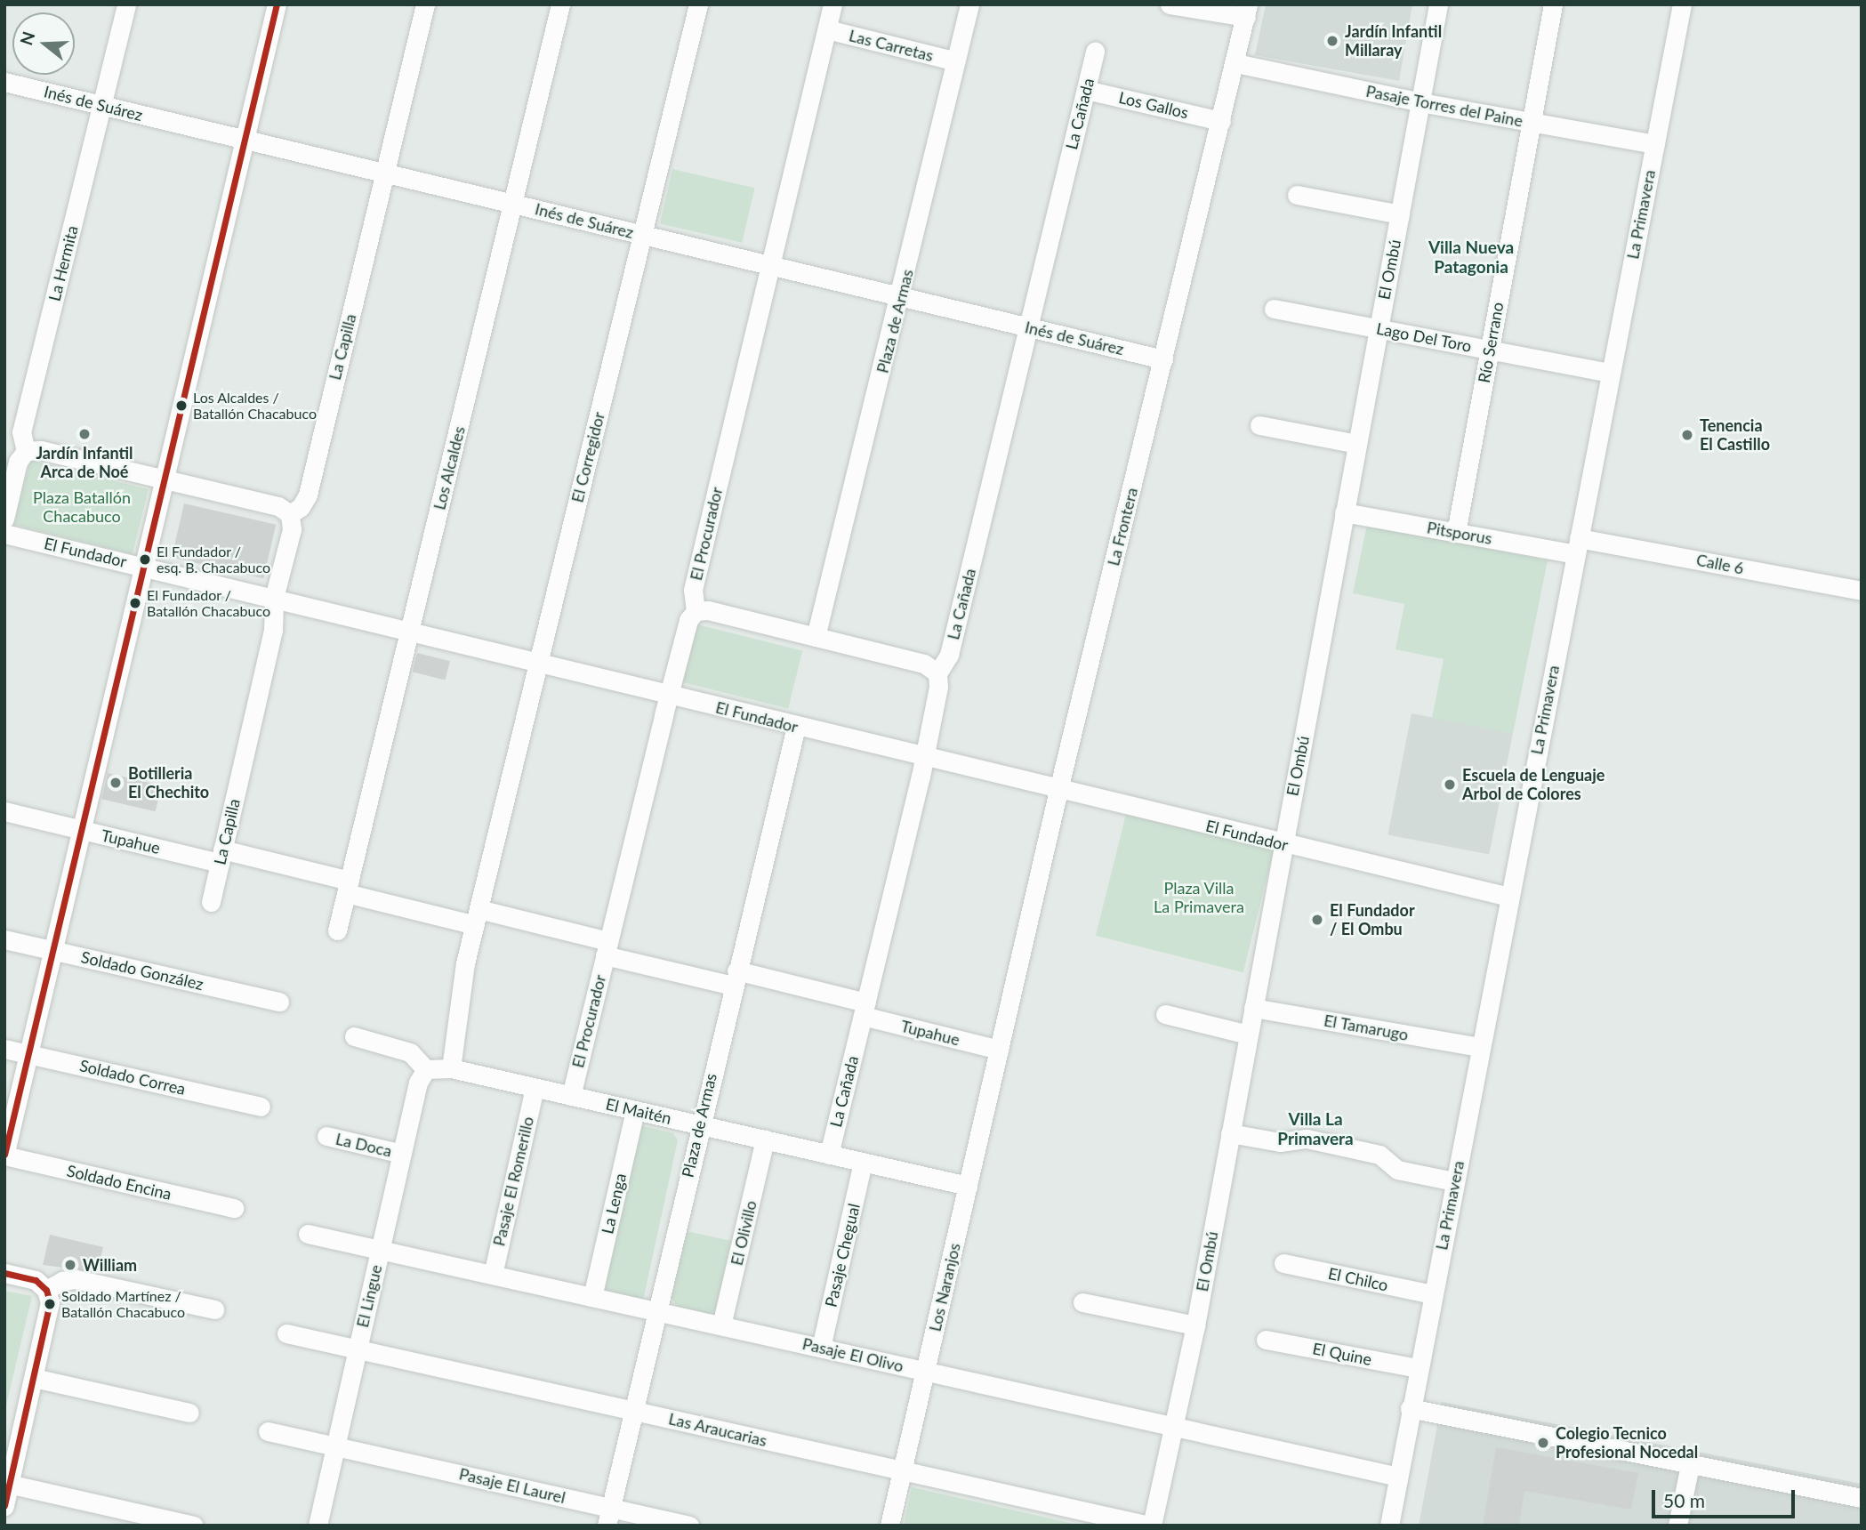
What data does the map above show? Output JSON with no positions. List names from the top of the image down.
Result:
{
  "streets": {
    "street": [
      "Las Carretas",
      "Inés de Suárez",
      "Los Gallos",
      "Pasaje Torres del Paine",
      "La Cañada",
      "La Primavera",
      "La Hermita",
      "El Ombú",
      "Plaza de Armas",
      "Lago Del Toro",
      "Río Serrano",
      "La Capilla",
      "El Corregidor",
      "Los Alcaldes",
      "La Frontera",
      "Pitsporus",
      "El Procurador",
      "El Fundador",
      "Calle 6",
      "Tupahue",
      "Soldado González",
      "El Tamarugo",
      "Soldado Correa",
      "El Maitén",
      "La Doca",
      "Pasaje El Romerillo",
      "Soldado Encina",
      "La Lenga",
      "El Olivillo",
      "Pasaje Chegual",
      "El Chilco",
      "Los Naranjos",
      "El Lingue",
      "El Quine",
      "Pasaje El Olivo",
      "Las Araucarias",
      "Pasaje El Laurel"
    ]
  },
  "crossings": [
    ["Las Carretas", "Plaza de Armas"],
    ["Las Carretas", "El Procurador"],
    ["Inés de Suárez", "La Cañada"],
    ["Inés de Suárez", "La Hermita"],
    ["Inés de Suárez", "Plaza de Armas"],
    ["Inés de Suárez", "La Capilla"],
    ["Inés de Suárez", "El Corregidor"],
    ["Inés de Suárez", "Los Alcaldes"],
    ["Inés de Suárez", "La Frontera"],
    ["Inés de Suárez", "El Procurador"],
    ["Los Gallos", "La Cañada"],
    ["Los Gallos", "La Frontera"],
    ["Pasaje Torres del Paine", "La Primavera"],
    ["Pasaje Torres del Paine", "El Ombú"],
    ["Pasaje Torres del Paine", "Río Serrano"],
    ["Pasaje Torres del Paine", "La Frontera"],
    ["La Cañada", "El Fundador"],
    ["La Cañada", "Tupahue"],
    ["La Cañada", "El Maitén"],
    ["La Primavera", "Lago Del Toro"],
    ["La Primavera", "Pitsporus"],
    ["La Primavera", "El Fundador"],
    ["La Primavera", "Calle 6"],
    ["La Primavera", "El Tamarugo"],
    ["La Primavera", "El Chilco"],
    ["La Primavera", "El Quine"],
    ["La Primavera", "Pasaje El Olivo"],
    ["El Ombú", "Lago Del Toro"],
    ["El Ombú", "Pitsporus"],
    ["El Ombú", "El Fundador"],
    ["El Ombú", "El Tamarugo"],
    ["El Ombú", "Pasaje El Olivo"],
    ["El Ombú", "Las Araucarias"],
    ["Plaza de Armas", "El Fundador"],
    ["Plaza de Armas", "Tupahue"],
    ["Plaza de Armas", "El Maitén"],
    ["Plaza de Armas", "Pasaje El Olivo"],
    ["Plaza de Armas", "Las Araucarias"],
    ["Plaza de Armas", "Pasaje El Laurel"],
    ["Lago Del Toro", "Río Serrano"],
    ["Río Serrano", "Pitsporus"],
    ["La Capilla", "El Fundador"],
    ["La Capilla", "Tupahue"],
    ["El Corregidor", "El Fundador"],
    ["El Corregidor", "Tupahue"],
    ["Los Alcaldes", "El Fundador"],
    ["Los Alcaldes", "Tupahue"],
    ["La Frontera", "El Fundador"],
    ["La Frontera", "Tupahue"],
    ["La Frontera", "Los Naranjos"],
    ["Pitsporus", "Calle 6"],
    ["El Procurador", "El Fundador"],
    ["El Procurador", "Tupahue"],
    ["El Procurador", "El Maitén"],
    ["Tupahue", "Los Naranjos"],
    ["El Maitén", "Pasaje El Romerillo"],
    ["El Maitén", "La Lenga"],
    ["El Maitén", "El Olivillo"],
    ["El Maitén", "Pasaje Chegual"],
    ["El Maitén", "Los Naranjos"],
    ["El Maitén", "El Lingue"],
    ["La Doca", "El Lingue"],
    ["Pasaje El Romerillo", "Pasaje El Olivo"],
    ["La Lenga", "Pasaje El Olivo"],
    ["El Olivillo", "Pasaje El Olivo"],
    ["Pasaje Chegual", "Pasaje El Olivo"],
    ["Los Naranjos", "Pasaje El Olivo"],
    ["Los Naranjos", "Las Araucarias"],
    ["El Lingue", "Pasaje El Olivo"],
    ["El Lingue", "Las Araucarias"],
    ["El Lingue", "Pasaje El Laurel"]
  ],
  "districts": ["Villa Nueva Patagonia", "Villa La Primavera"],
  "parks": ["Plaza Batallón Chacabuco", "Plaza Villa La Primavera"],
  "places": [
    "Jardín Infantil Millaray",
    "Los Alcaldes / Batallón Chacabuco",
    "Jardín Infantil Arca de Noé",
    "Tenencia El Castillo",
    "El Fundador / esq. B. Chacabuco",
    "El Fundador / Batallón Chacabuco",
    "Botilleria El Chechito",
    "Escuela de Lenguaje Arbol de Colores",
    "El Fundador / El Ombu",
    "William",
    "Soldado Martínez / Batallón Chacabuco",
    "Colegio Tecnico Profesional Nocedal"
  ],
  "scale_bar": "50 m",
  "north": "left"
}
